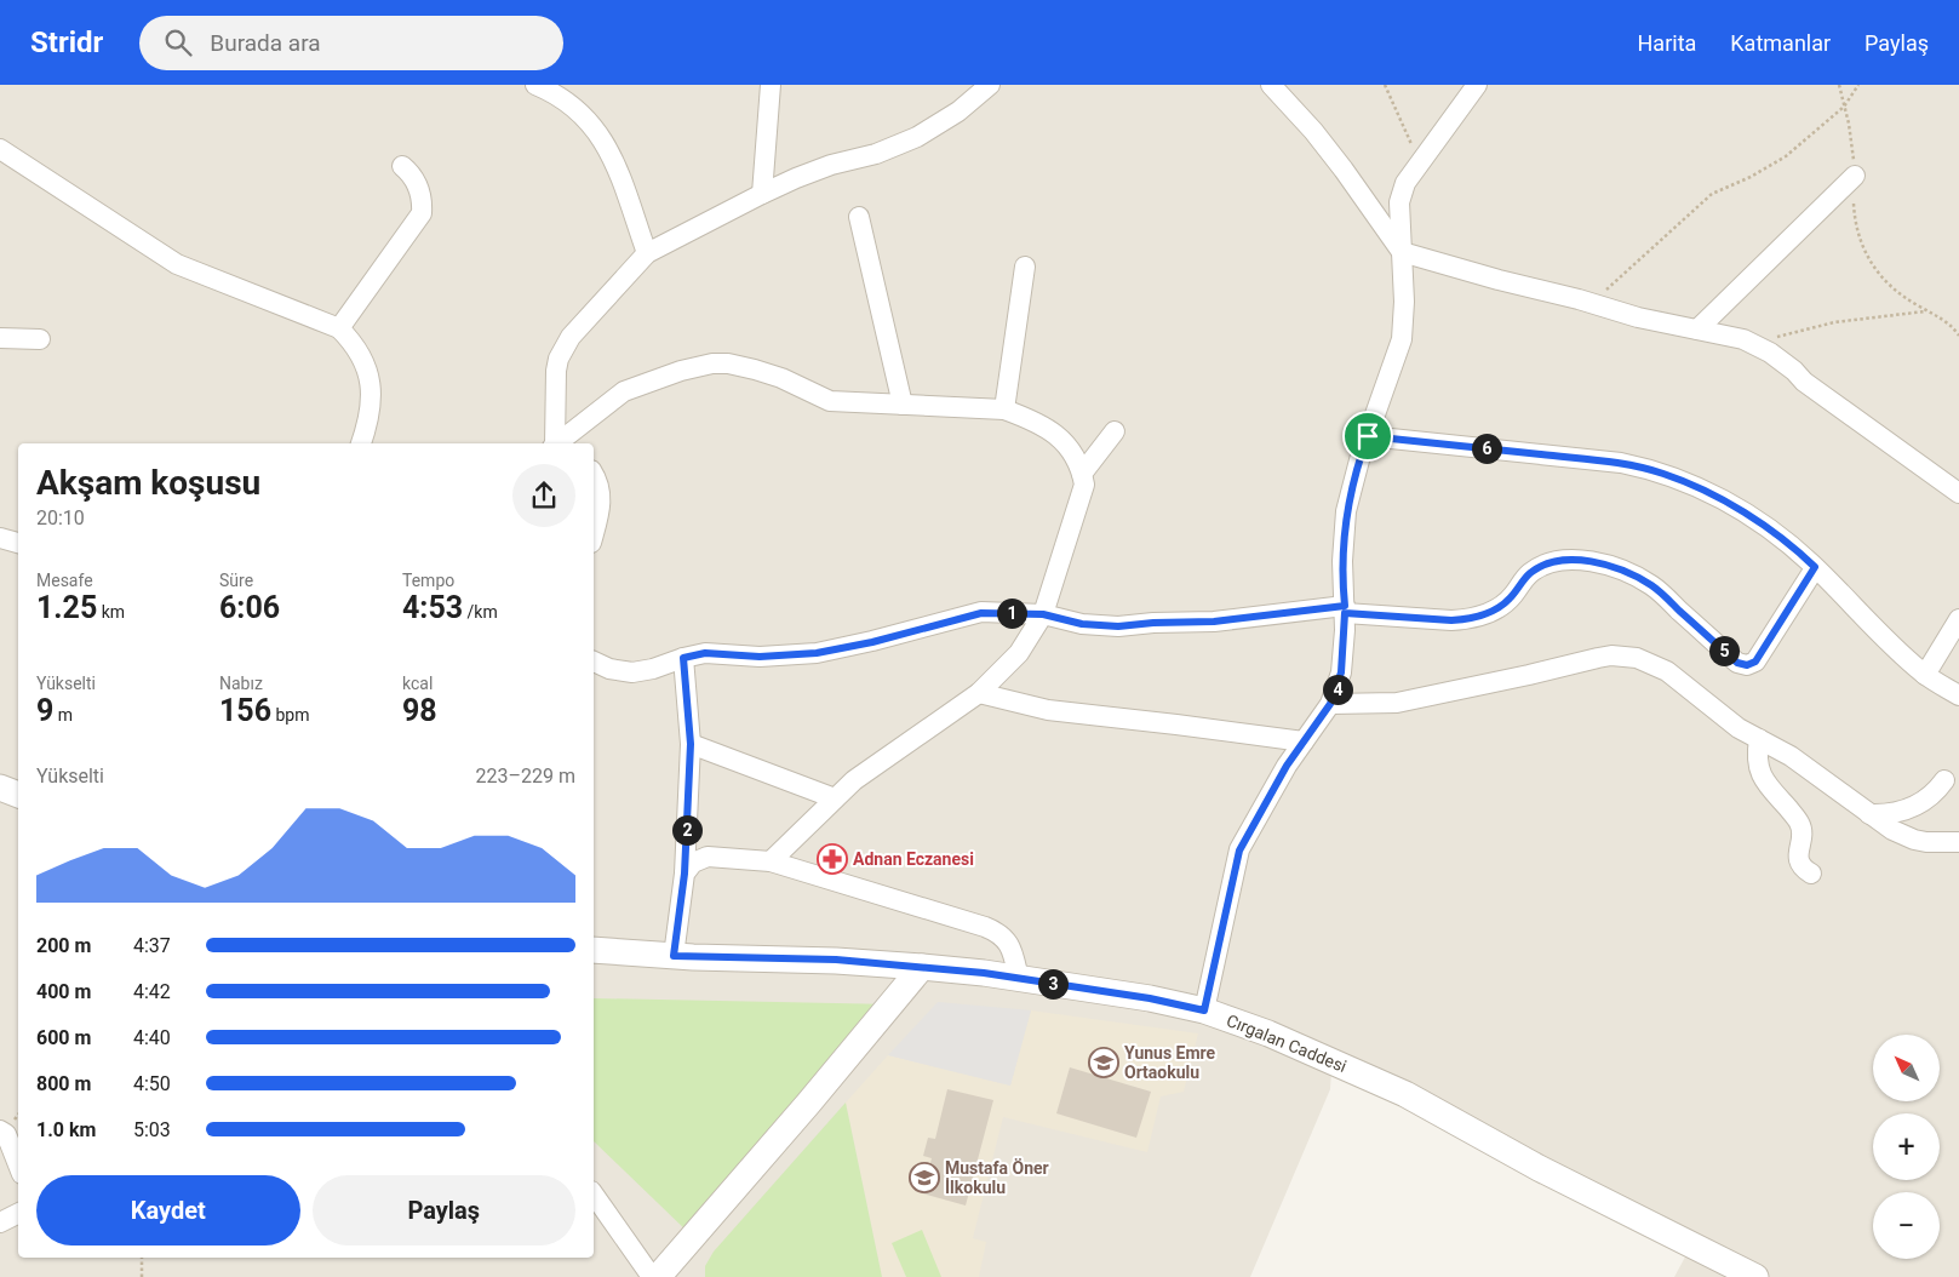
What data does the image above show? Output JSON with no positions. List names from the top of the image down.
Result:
{
  "streets": {
    "street": ["Cırgalan Caddesi"]
  },
  "places": {
    "pharmacy": ["Adnan Eczanesi"],
    "school or university": ["Yunus Emre Ortaokulu", "Mustafa Öner İlkokulu"]
  },
  "north": "top left",
  "page": {
    "header": "Stridr",
    "search": "Burada ara",
    "nav": ["Harita", "Katmanlar", "Paylaş"],
    "pins": [
      "6",
      "1",
      "5",
      "4",
      "2",
      "3"
    ],
    "heading": ["Akşam koşusu", "20:10"],
    "stats": [
      ["Mesafe", "1.25 km"],
      ["Süre", "6:06"],
      ["Tempo", "4:53 /km"],
      ["Yükselti", "9 m"],
      ["Nabız", "156 bpm"],
      ["kcal", "98"]
    ],
    "chart": ["Yükselti", "223–229 m"],
    "list": [
      {
        "name": "200 m",
        "note": "4:37"
      },
      {
        "name": "400 m",
        "note": "4:42"
      },
      {
        "name": "600 m",
        "note": "4:40"
      },
      {
        "name": "800 m",
        "note": "4:50"
      },
      {
        "name": "1.0 km",
        "note": "5:03"
      }
    ],
    "map_buttons": ["+", "−"],
    "buttons": ["Kaydet", "Paylaş"]
  }
}
